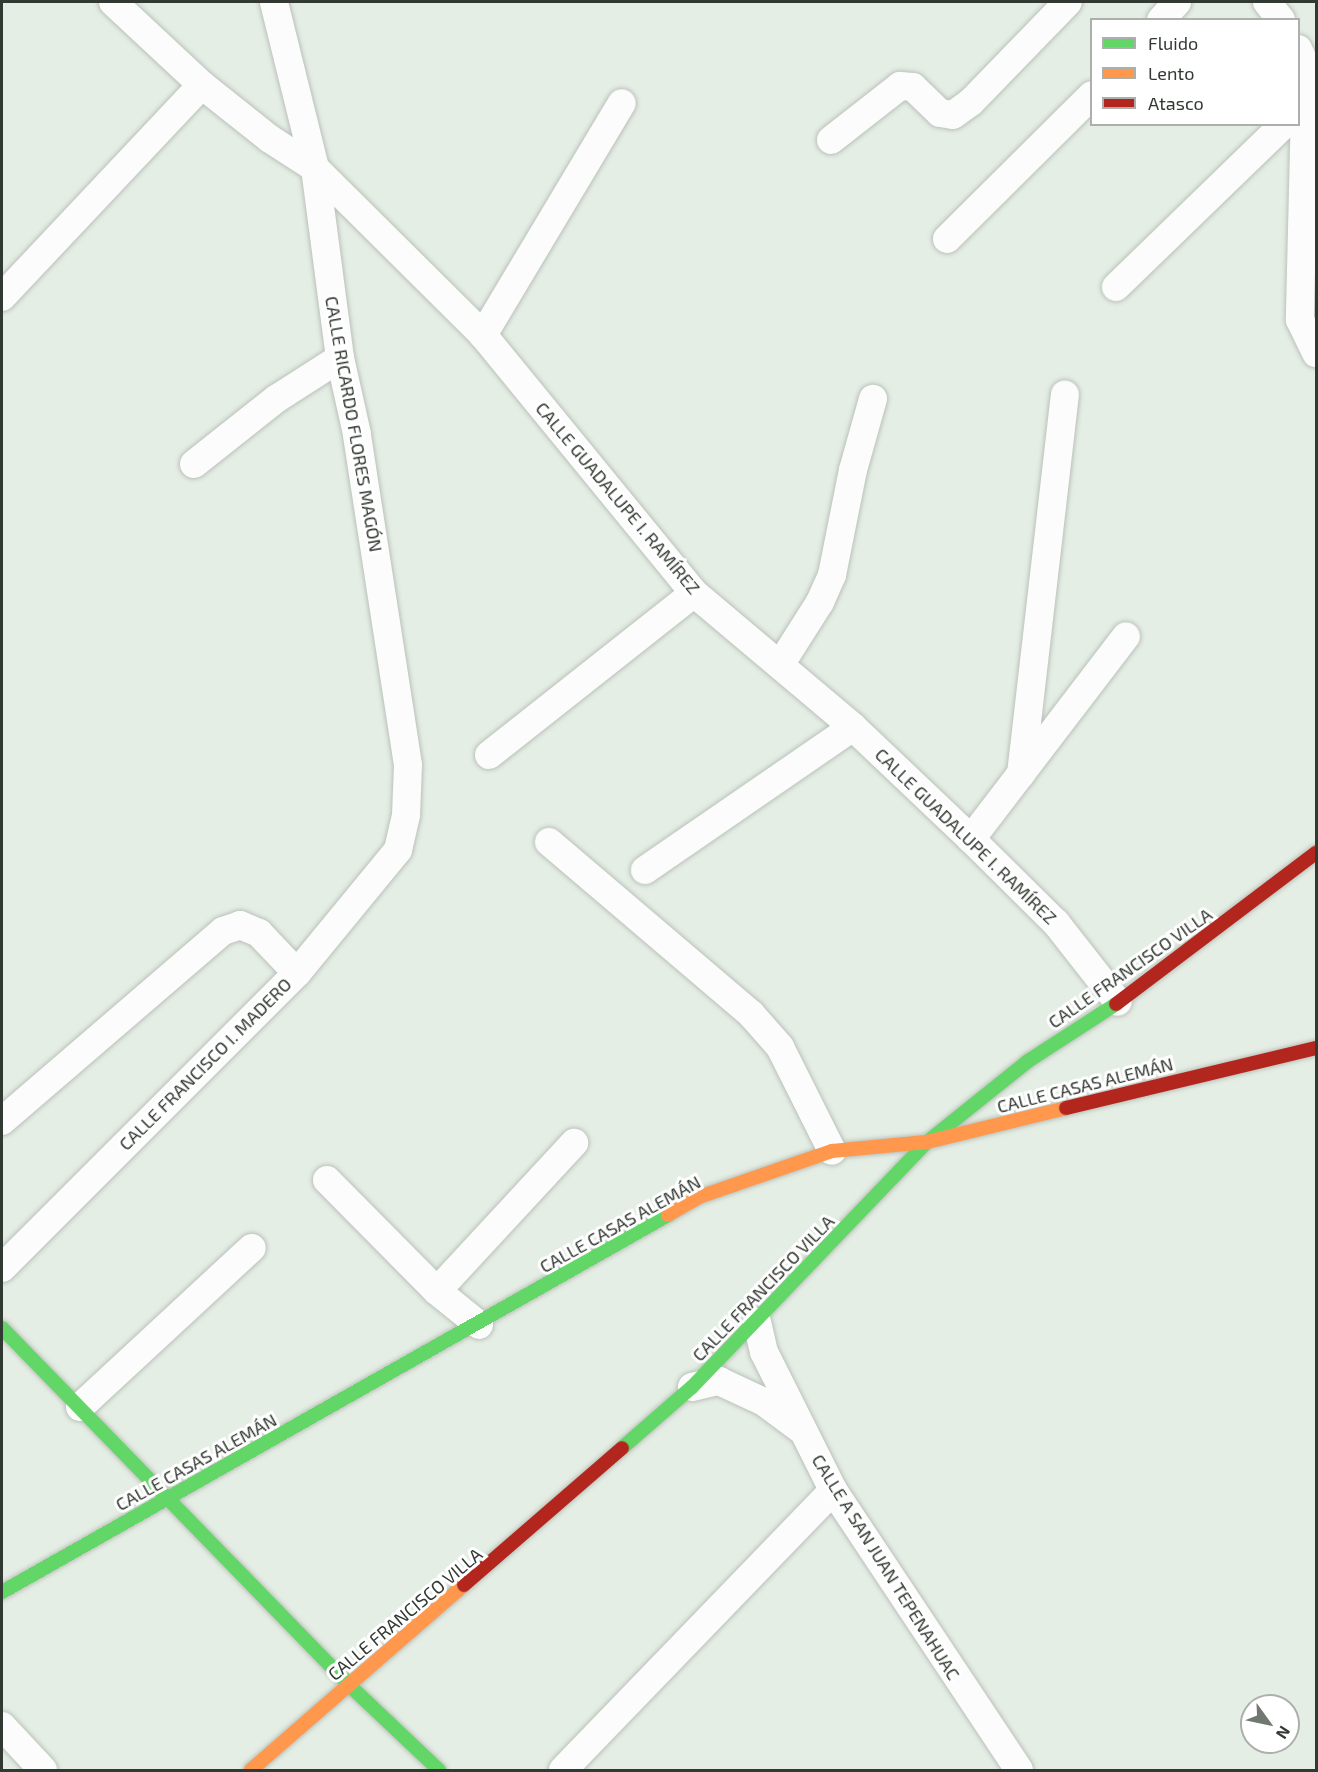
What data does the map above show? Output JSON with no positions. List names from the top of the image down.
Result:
{
  "streets": {
    "street": [
      "CALLE RICARDO FLORES MAGÓN",
      "CALLE GUADALUPE I. RAMÍREZ",
      "CALLE FRANCISCO VILLA",
      "CALLE FRANCISCO I. MADERO",
      "CALLE CASAS ALEMÁN",
      "CALLE A SAN JUAN TEPENAHUAC"
    ]
  },
  "crossings": [
    ["CALLE RICARDO FLORES MAGÓN", "CALLE GUADALUPE I. RAMÍREZ"],
    ["CALLE RICARDO FLORES MAGÓN", "CALLE FRANCISCO I. MADERO"],
    ["CALLE GUADALUPE I. RAMÍREZ", "CALLE FRANCISCO VILLA"],
    ["CALLE FRANCISCO VILLA", "CALLE CASAS ALEMÁN"],
    ["CALLE FRANCISCO VILLA", "CALLE A SAN JUAN TEPENAHUAC"]
  ],
  "legend": ["Fluido", "Lento", "Atasco"],
  "north": "bottom right"
}
